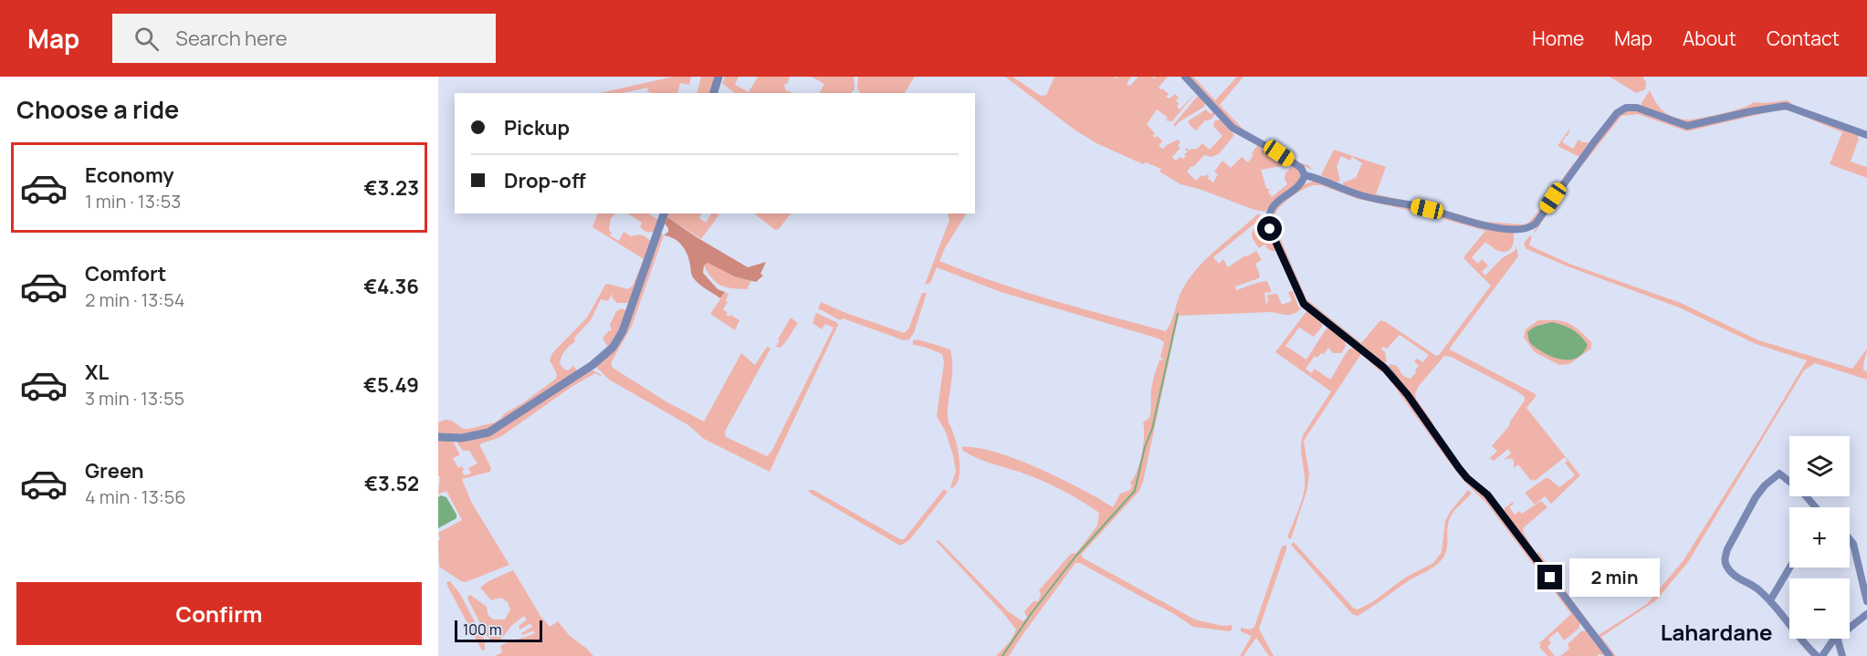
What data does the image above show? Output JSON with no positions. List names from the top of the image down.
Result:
{
  "districts": ["Lahardane"],
  "scale_bar": "100 m",
  "page": {
    "header": "Map",
    "search": "Search here",
    "nav": [
      "Home",
      "Map",
      "About",
      "Contact"
    ],
    "heading": "Choose a ride",
    "banner": ["Pickup", "Drop-off"],
    "list": [
      {
        "name": "Economy",
        "note": "1 min · 13:53",
        "value": "€3.23"
      },
      {
        "name": "Comfort",
        "note": "2 min · 13:54",
        "value": "€4.36"
      },
      {
        "name": "XL",
        "note": "3 min · 13:55",
        "value": "€5.49"
      },
      {
        "name": "Green",
        "note": "4 min · 13:56",
        "value": "€3.52"
      }
    ],
    "map_buttons": ["+", "−"],
    "bubble": "2 min",
    "buttons": "Confirm",
    "scale": "100 m"
  }
}
